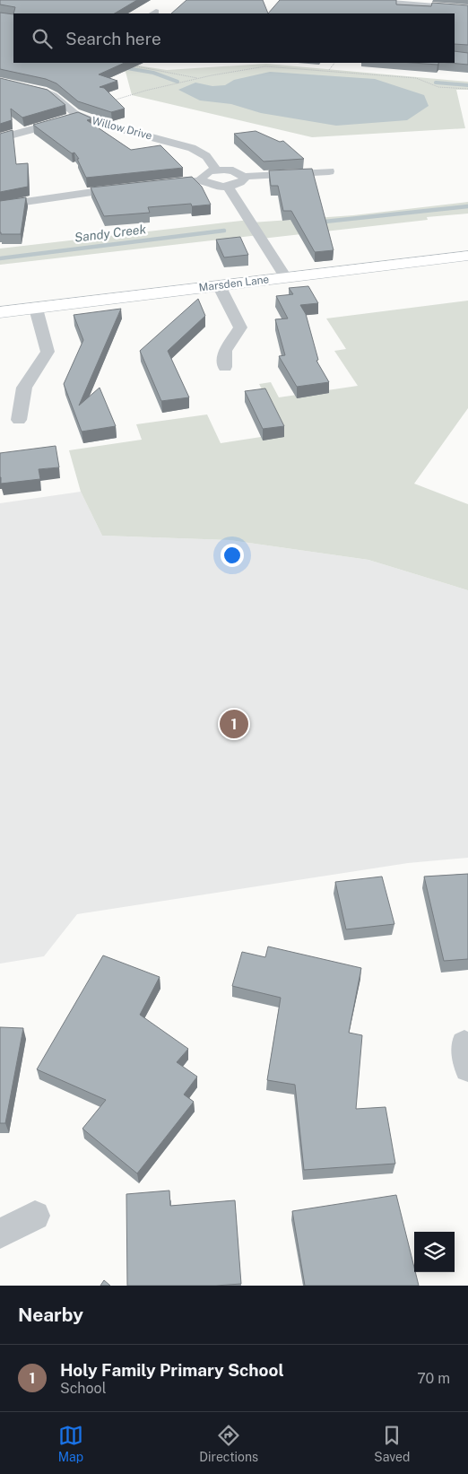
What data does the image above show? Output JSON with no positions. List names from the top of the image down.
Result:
{
  "streets": {
    "main road": ["Marsden Lane"],
    "street": ["Willow Drive"]
  },
  "water": ["Sandy Creek"],
  "page": {
    "search": "Search here",
    "pins": "1",
    "heading": "Nearby",
    "list": [
      {
        "mark": "1",
        "name": "Holy Family Primary School",
        "note": "School",
        "value": "70 m"
      }
    ],
    "nav": ["Map", "Directions", "Saved"]
  }
}
